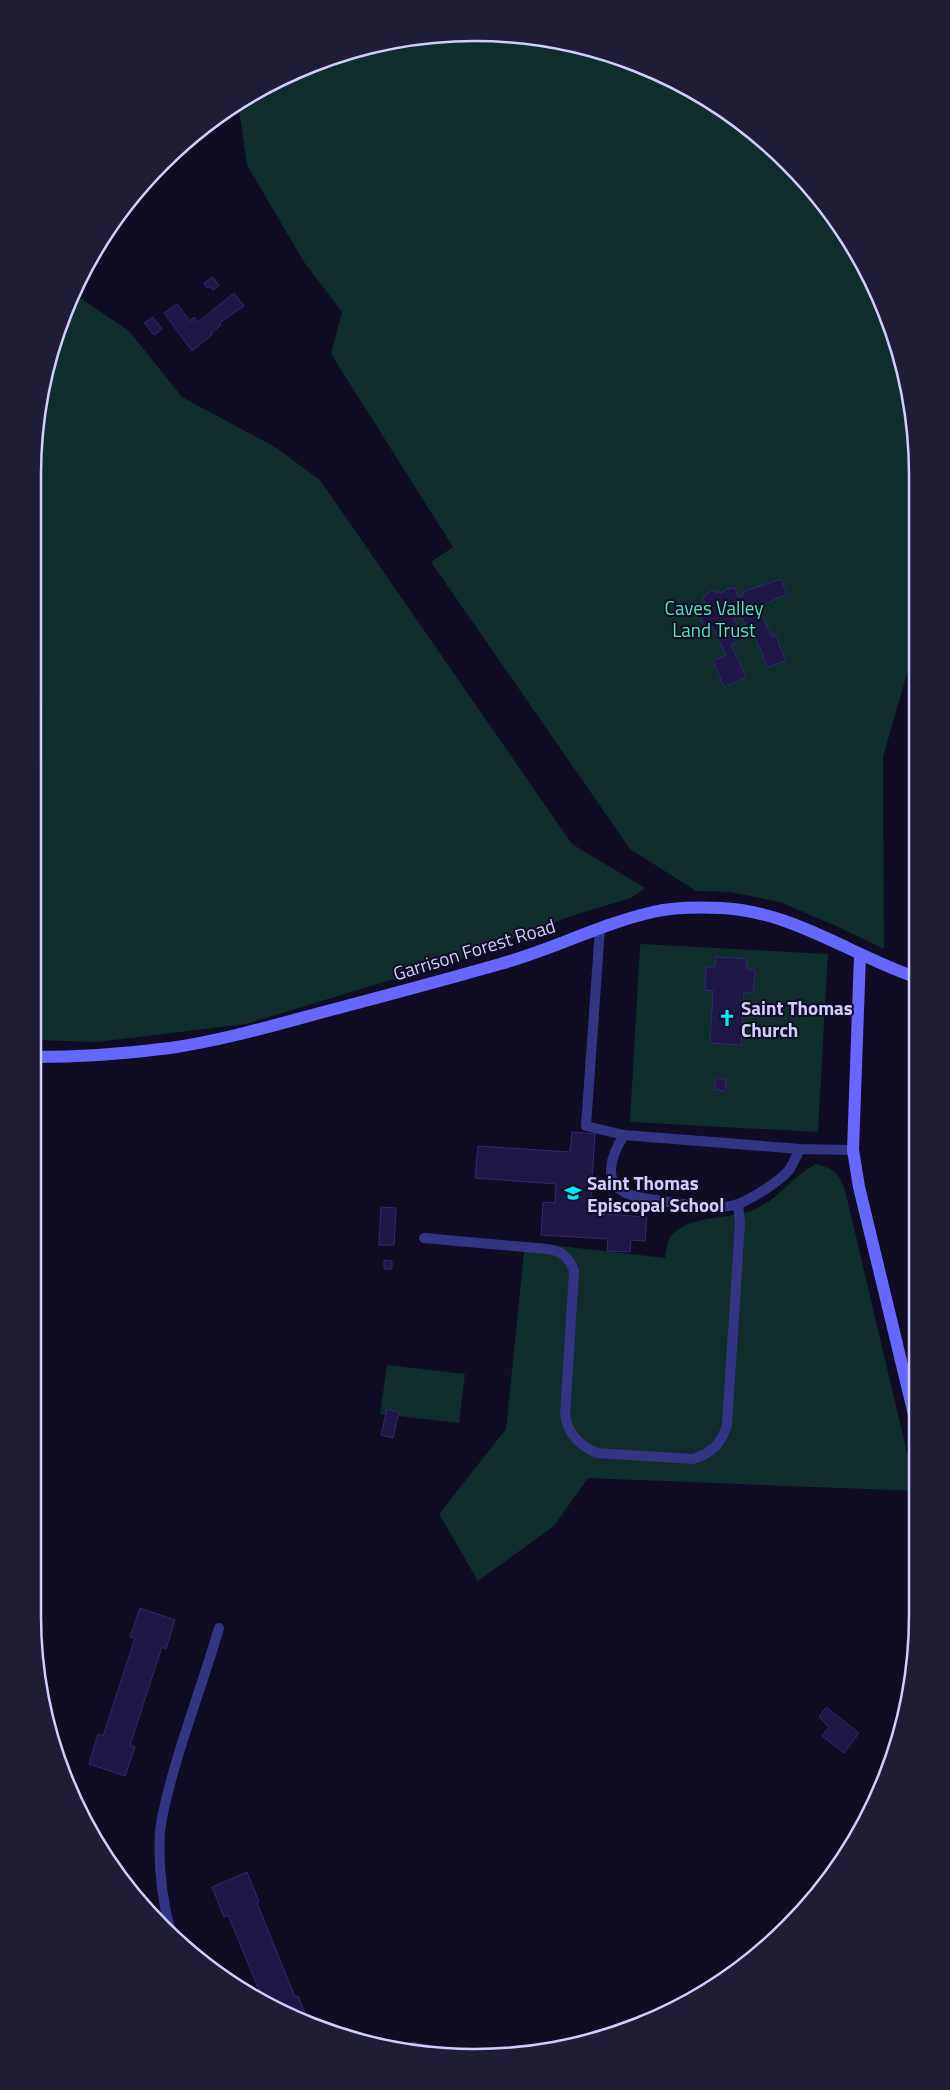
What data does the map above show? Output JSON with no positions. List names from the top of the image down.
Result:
{
  "streets": {
    "main road": ["Garrison Forest Road"]
  },
  "parks": ["Caves Valley Land Trust"],
  "places": {
    "church": ["Saint Thomas Church"],
    "school or university": ["Saint Thomas Episcopal School"]
  }
}
